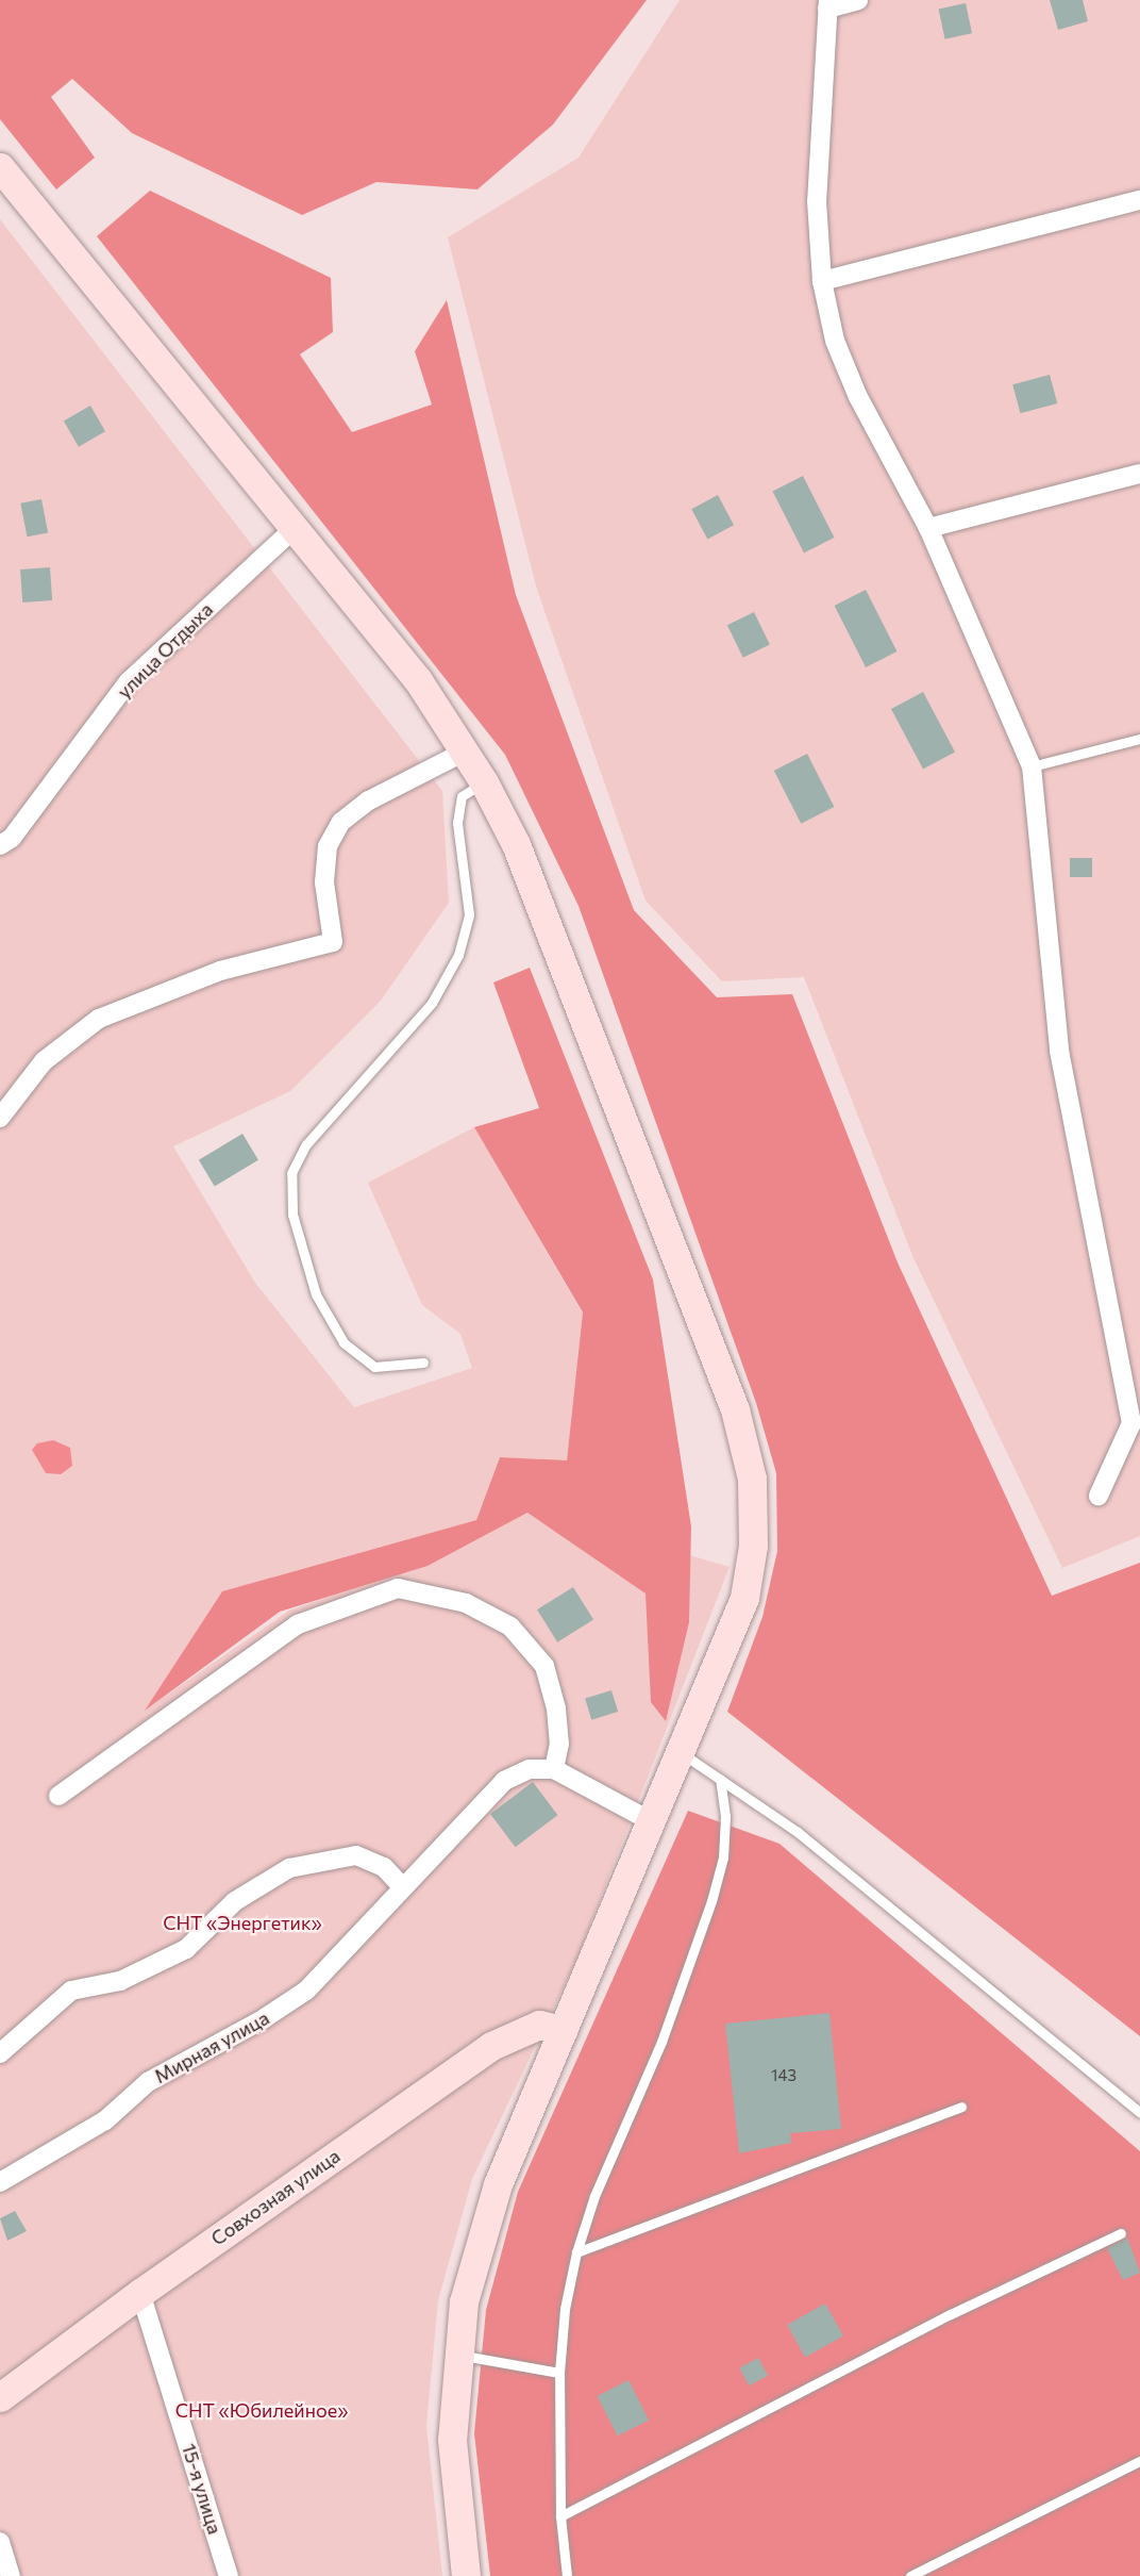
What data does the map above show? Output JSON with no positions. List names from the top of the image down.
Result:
{
  "streets": {
    "main road": ["Совхозная улица"],
    "street": ["улица Отдыха", "Мирная улица", "15-я улица"]
  },
  "crossings": [
    ["Совхозная улица", "15-я улица"]
  ],
  "parks": ["СНТ «Энергетик»", "СНТ «Юбилейное»"],
  "house_numbers": ["143"]
}
